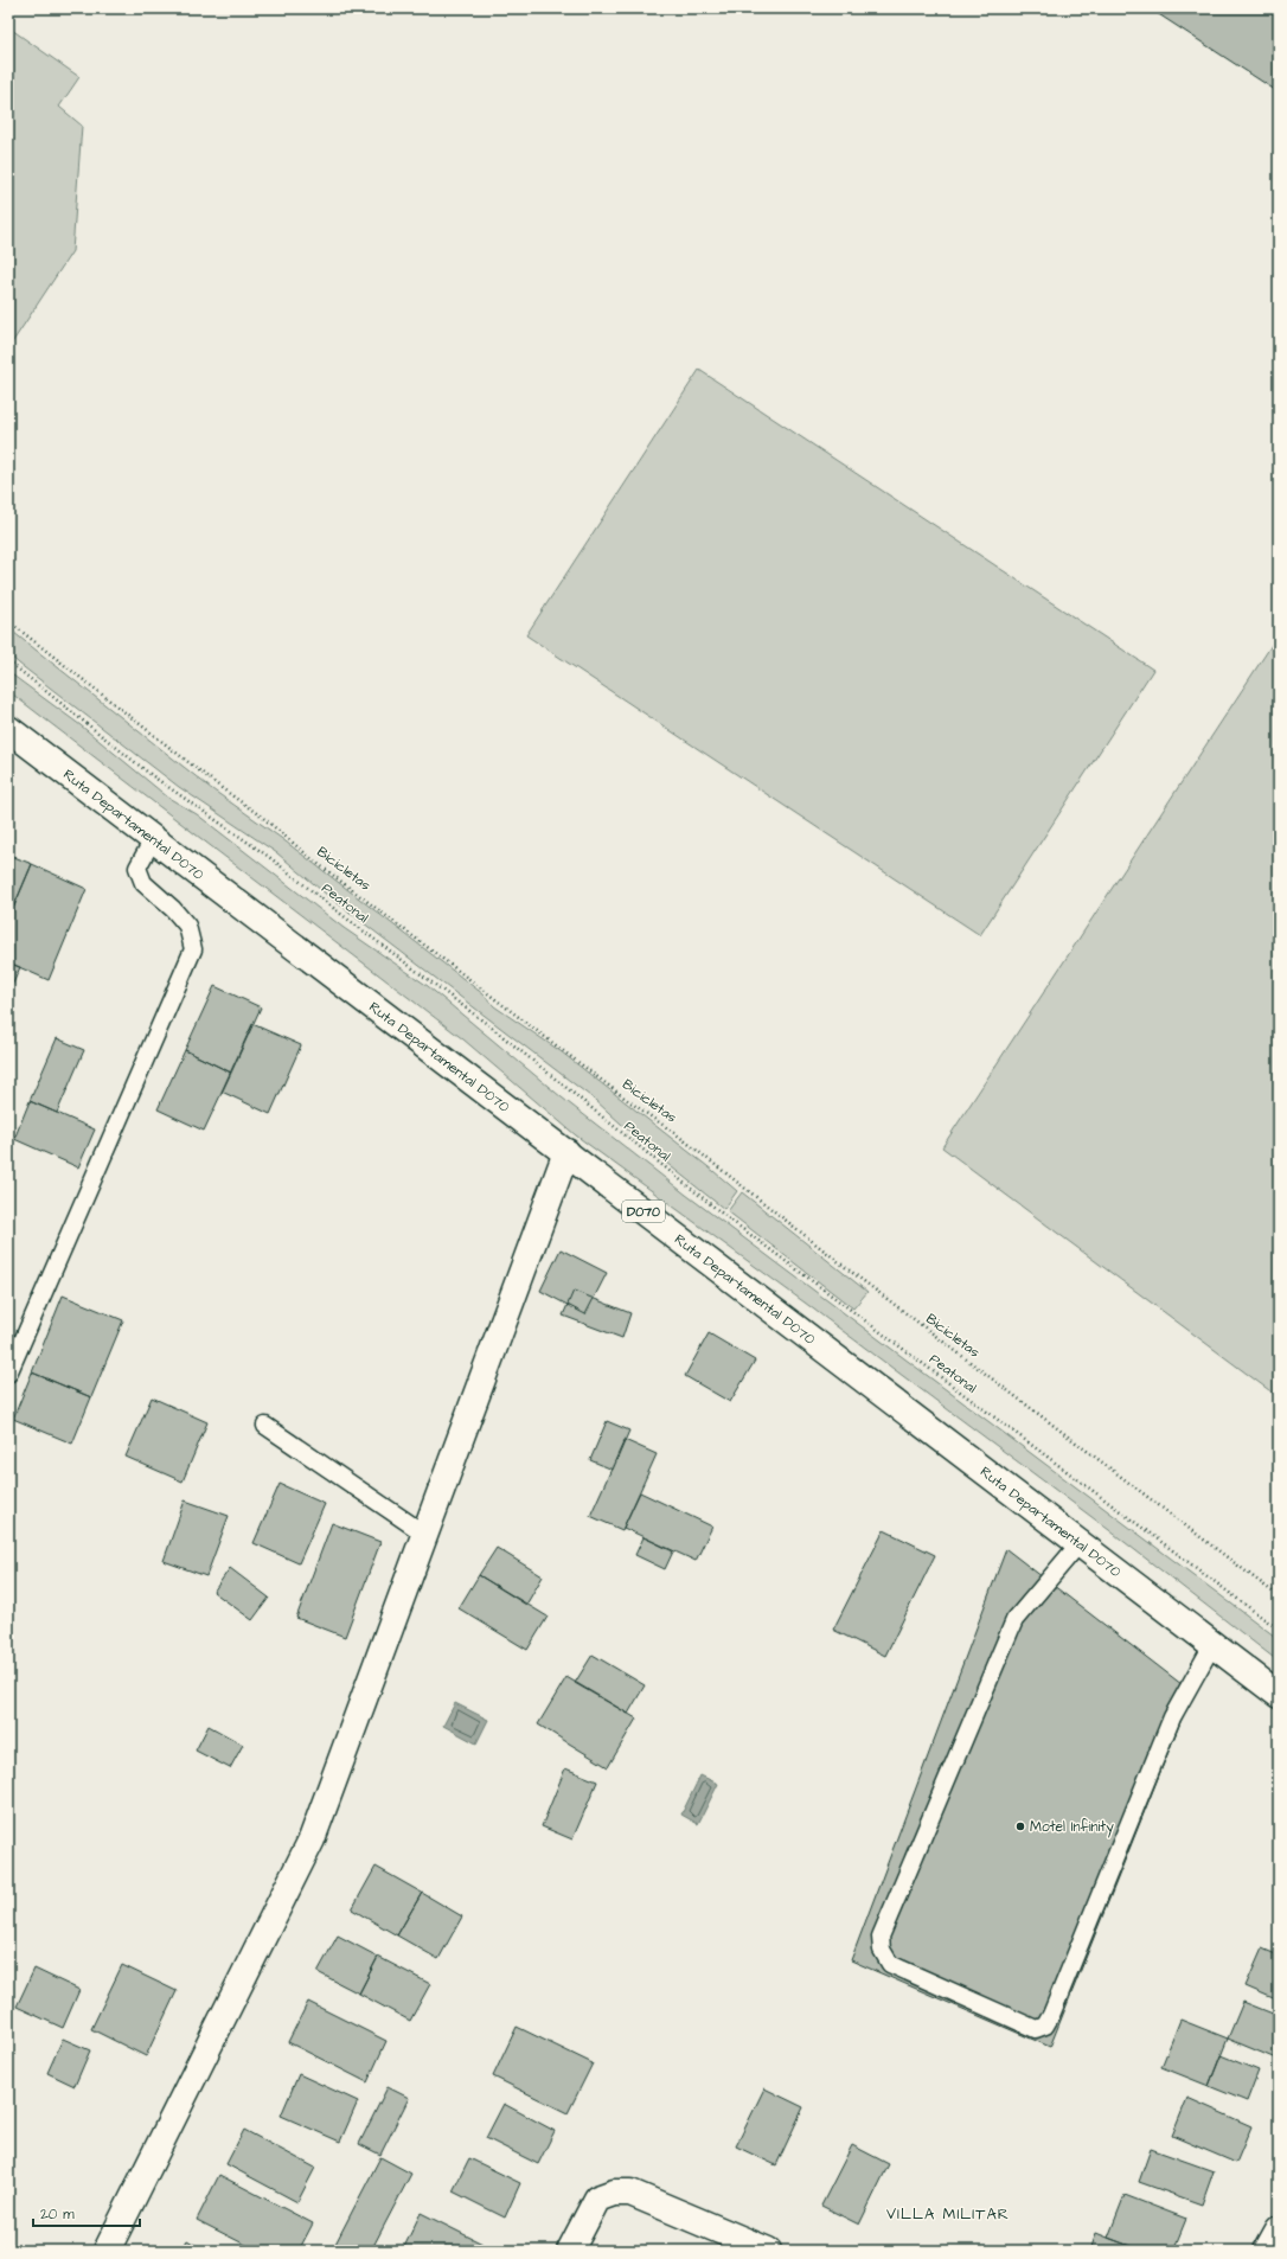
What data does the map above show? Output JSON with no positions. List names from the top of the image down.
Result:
{
  "streets": {
    "main road": ["Ruta Departamental D070", "D070"],
    "path": ["Bicicletas", "Peatonal"]
  },
  "districts": ["VILLA MILITAR"],
  "places": ["Motel Infinity"],
  "scale_bar": "20 m"
}
